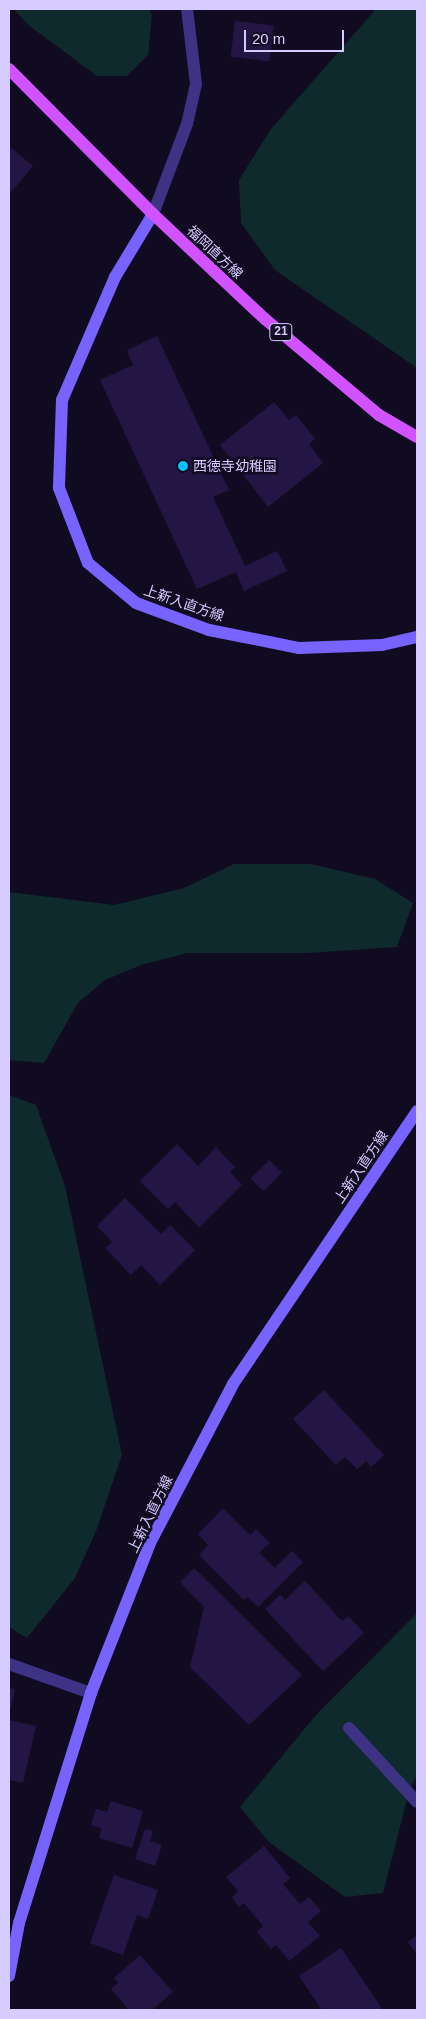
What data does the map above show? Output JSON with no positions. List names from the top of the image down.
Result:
{
  "streets": {
    "main road": ["福岡直方線", "21", "上新入直方線"]
  },
  "crossings": [
    ["福岡直方線", "上新入直方線"]
  ],
  "places": ["西徳寺幼稚園"],
  "scale_bar": "20 m"
}
